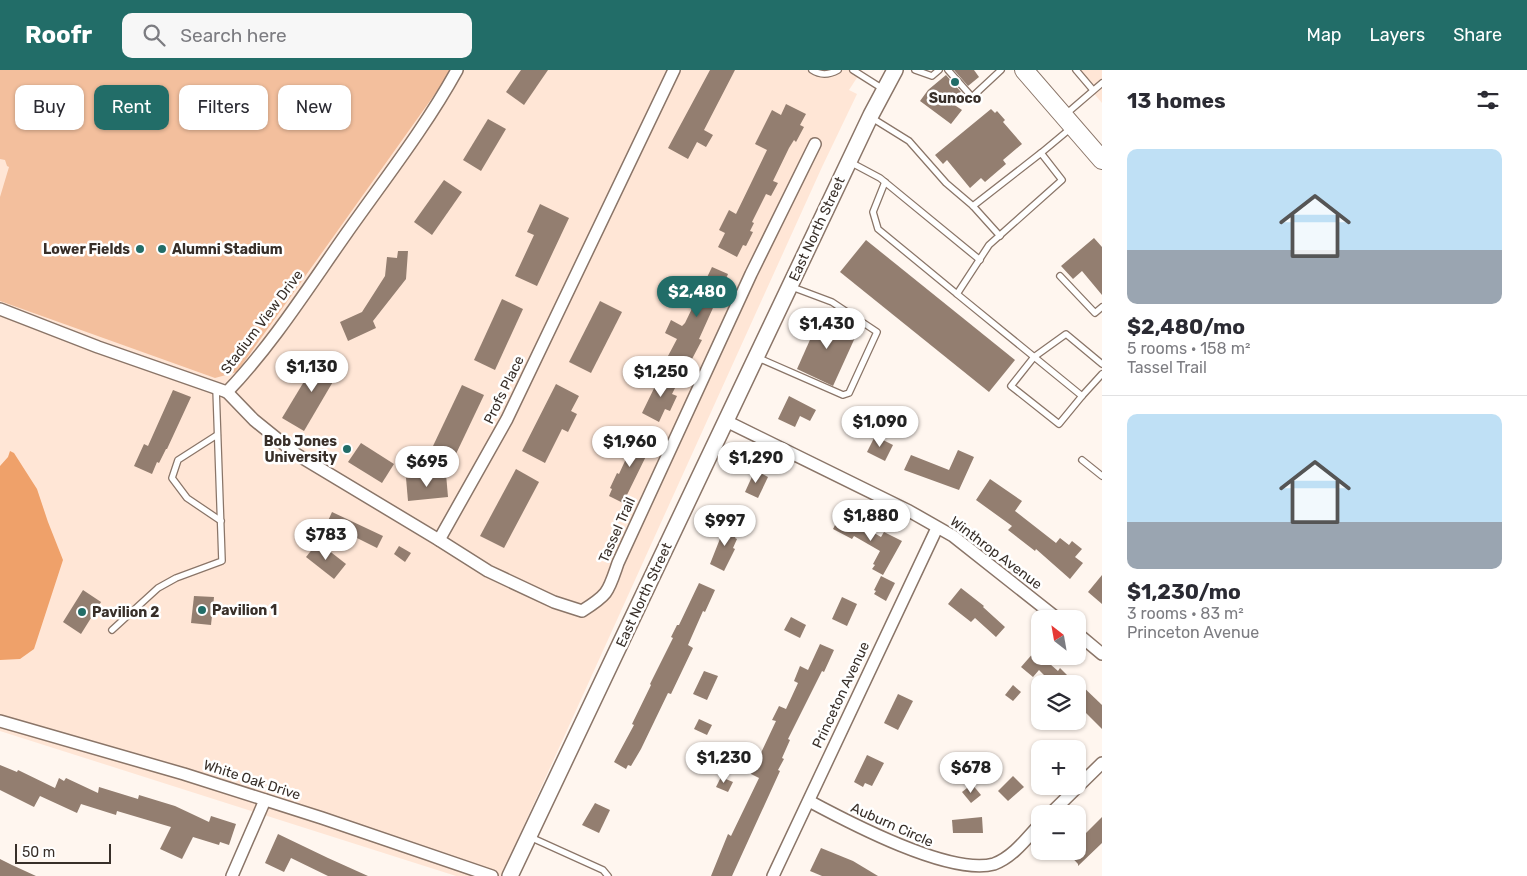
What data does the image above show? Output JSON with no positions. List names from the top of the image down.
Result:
{
  "streets": {
    "main road": ["East North Street"],
    "street": [
      "Stadium View Drive",
      "Profs Place",
      "Tassel Trail",
      "Winthrop Avenue",
      "Princeton Avenue",
      "White Oak Drive",
      "Auburn Circle"
    ]
  },
  "crossings": [
    ["East North Street", "Winthrop Avenue"],
    ["Profs Place", "Tassel Trail"],
    ["Winthrop Avenue", "Princeton Avenue"],
    ["Princeton Avenue", "Auburn Circle"]
  ],
  "places": [
    "Sunoco",
    "Lower Fields",
    "Alumni Stadium",
    "Bob Jones University",
    "Pavilion 1",
    "Pavilion 2"
  ],
  "scale_bar": "50 m",
  "north": "top left",
  "page": {
    "header": "Roofr",
    "search": "Search here",
    "nav": ["Map", "Layers", "Share"],
    "heading": "13 homes",
    "chip": [
      "Buy",
      "Rent",
      "Filters",
      "New"
    ],
    "list": [
      {
        "name": "$2,480/mo",
        "note": "5 rooms · 158 m² · Tassel Trail"
      },
      {
        "name": "$1,230/mo",
        "note": "3 rooms · 83 m² · Princeton Avenue"
      }
    ],
    "price": [
      "$2,480",
      "$1,430",
      "$1,130",
      "$1,250",
      "$1,090",
      "$1,960",
      "$1,290",
      "$695",
      "$1,880",
      "$997",
      "$783",
      "$1,230",
      "$678"
    ],
    "map_buttons": ["+", "−"],
    "scale": "50 m"
  }
}
